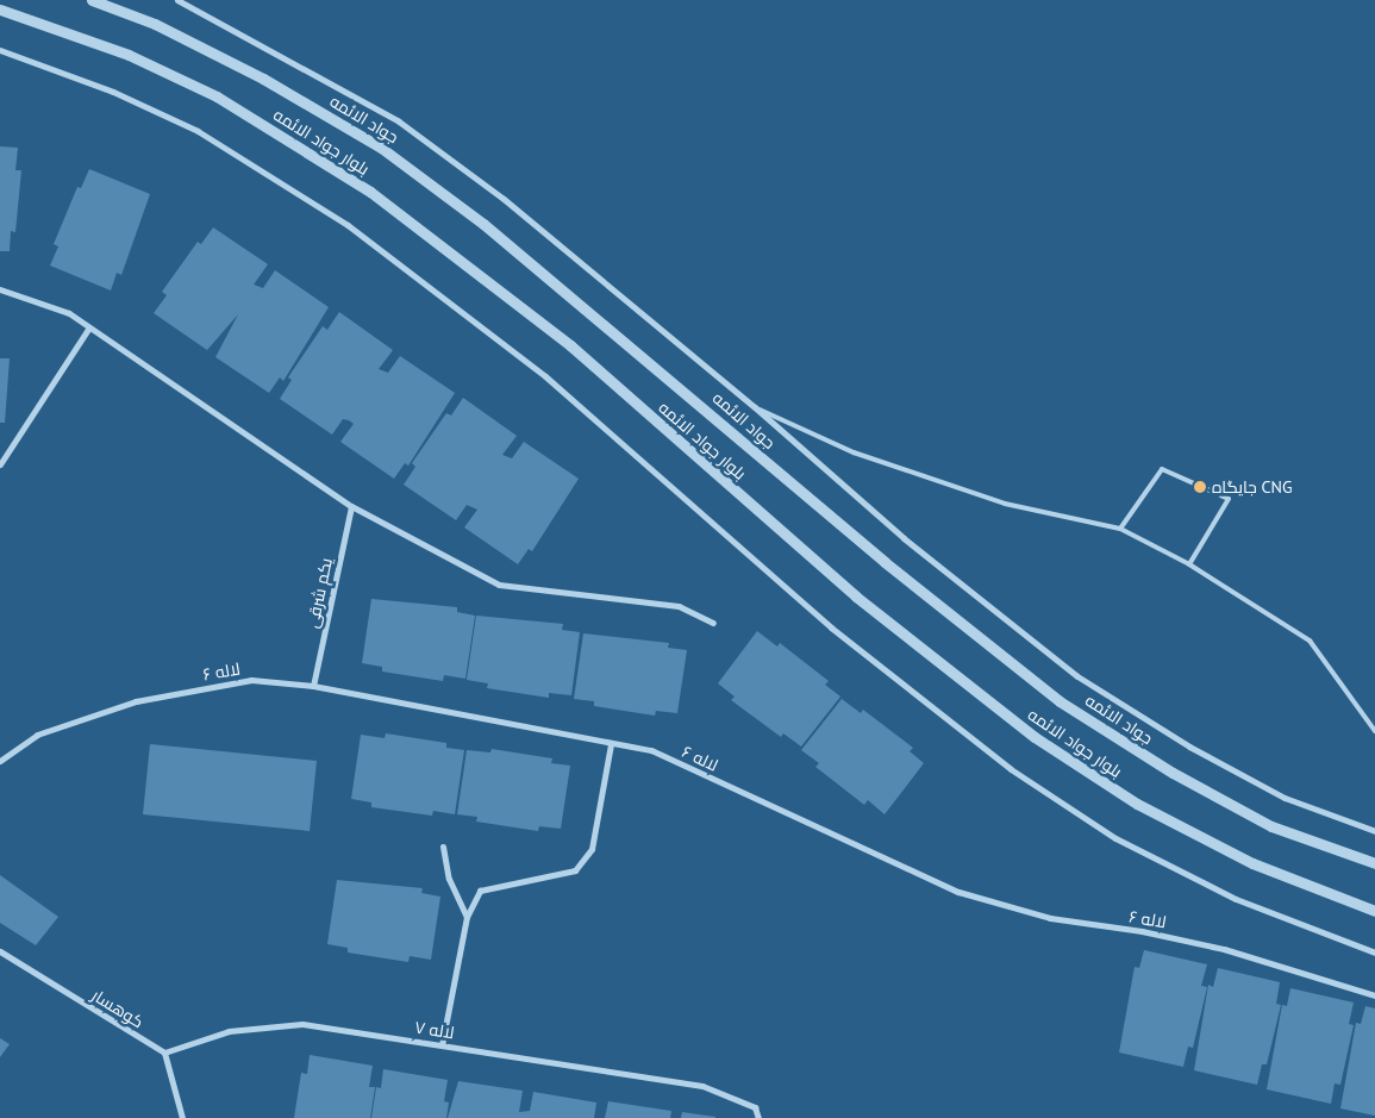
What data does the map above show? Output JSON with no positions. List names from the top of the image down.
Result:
{
  "streets": {
    "street": [
      "جواد الائمه",
      "بلوار جواد الائمه",
      "یکم شرقی",
      "لاله ۶",
      "کوهسار",
      "لاله ۷"
    ]
  },
  "crossings": [
    ["یکم شرقی", "لاله ۶"],
    ["کوهسار", "لاله ۷"]
  ],
  "places": ["جایگاه CNG"]
}
